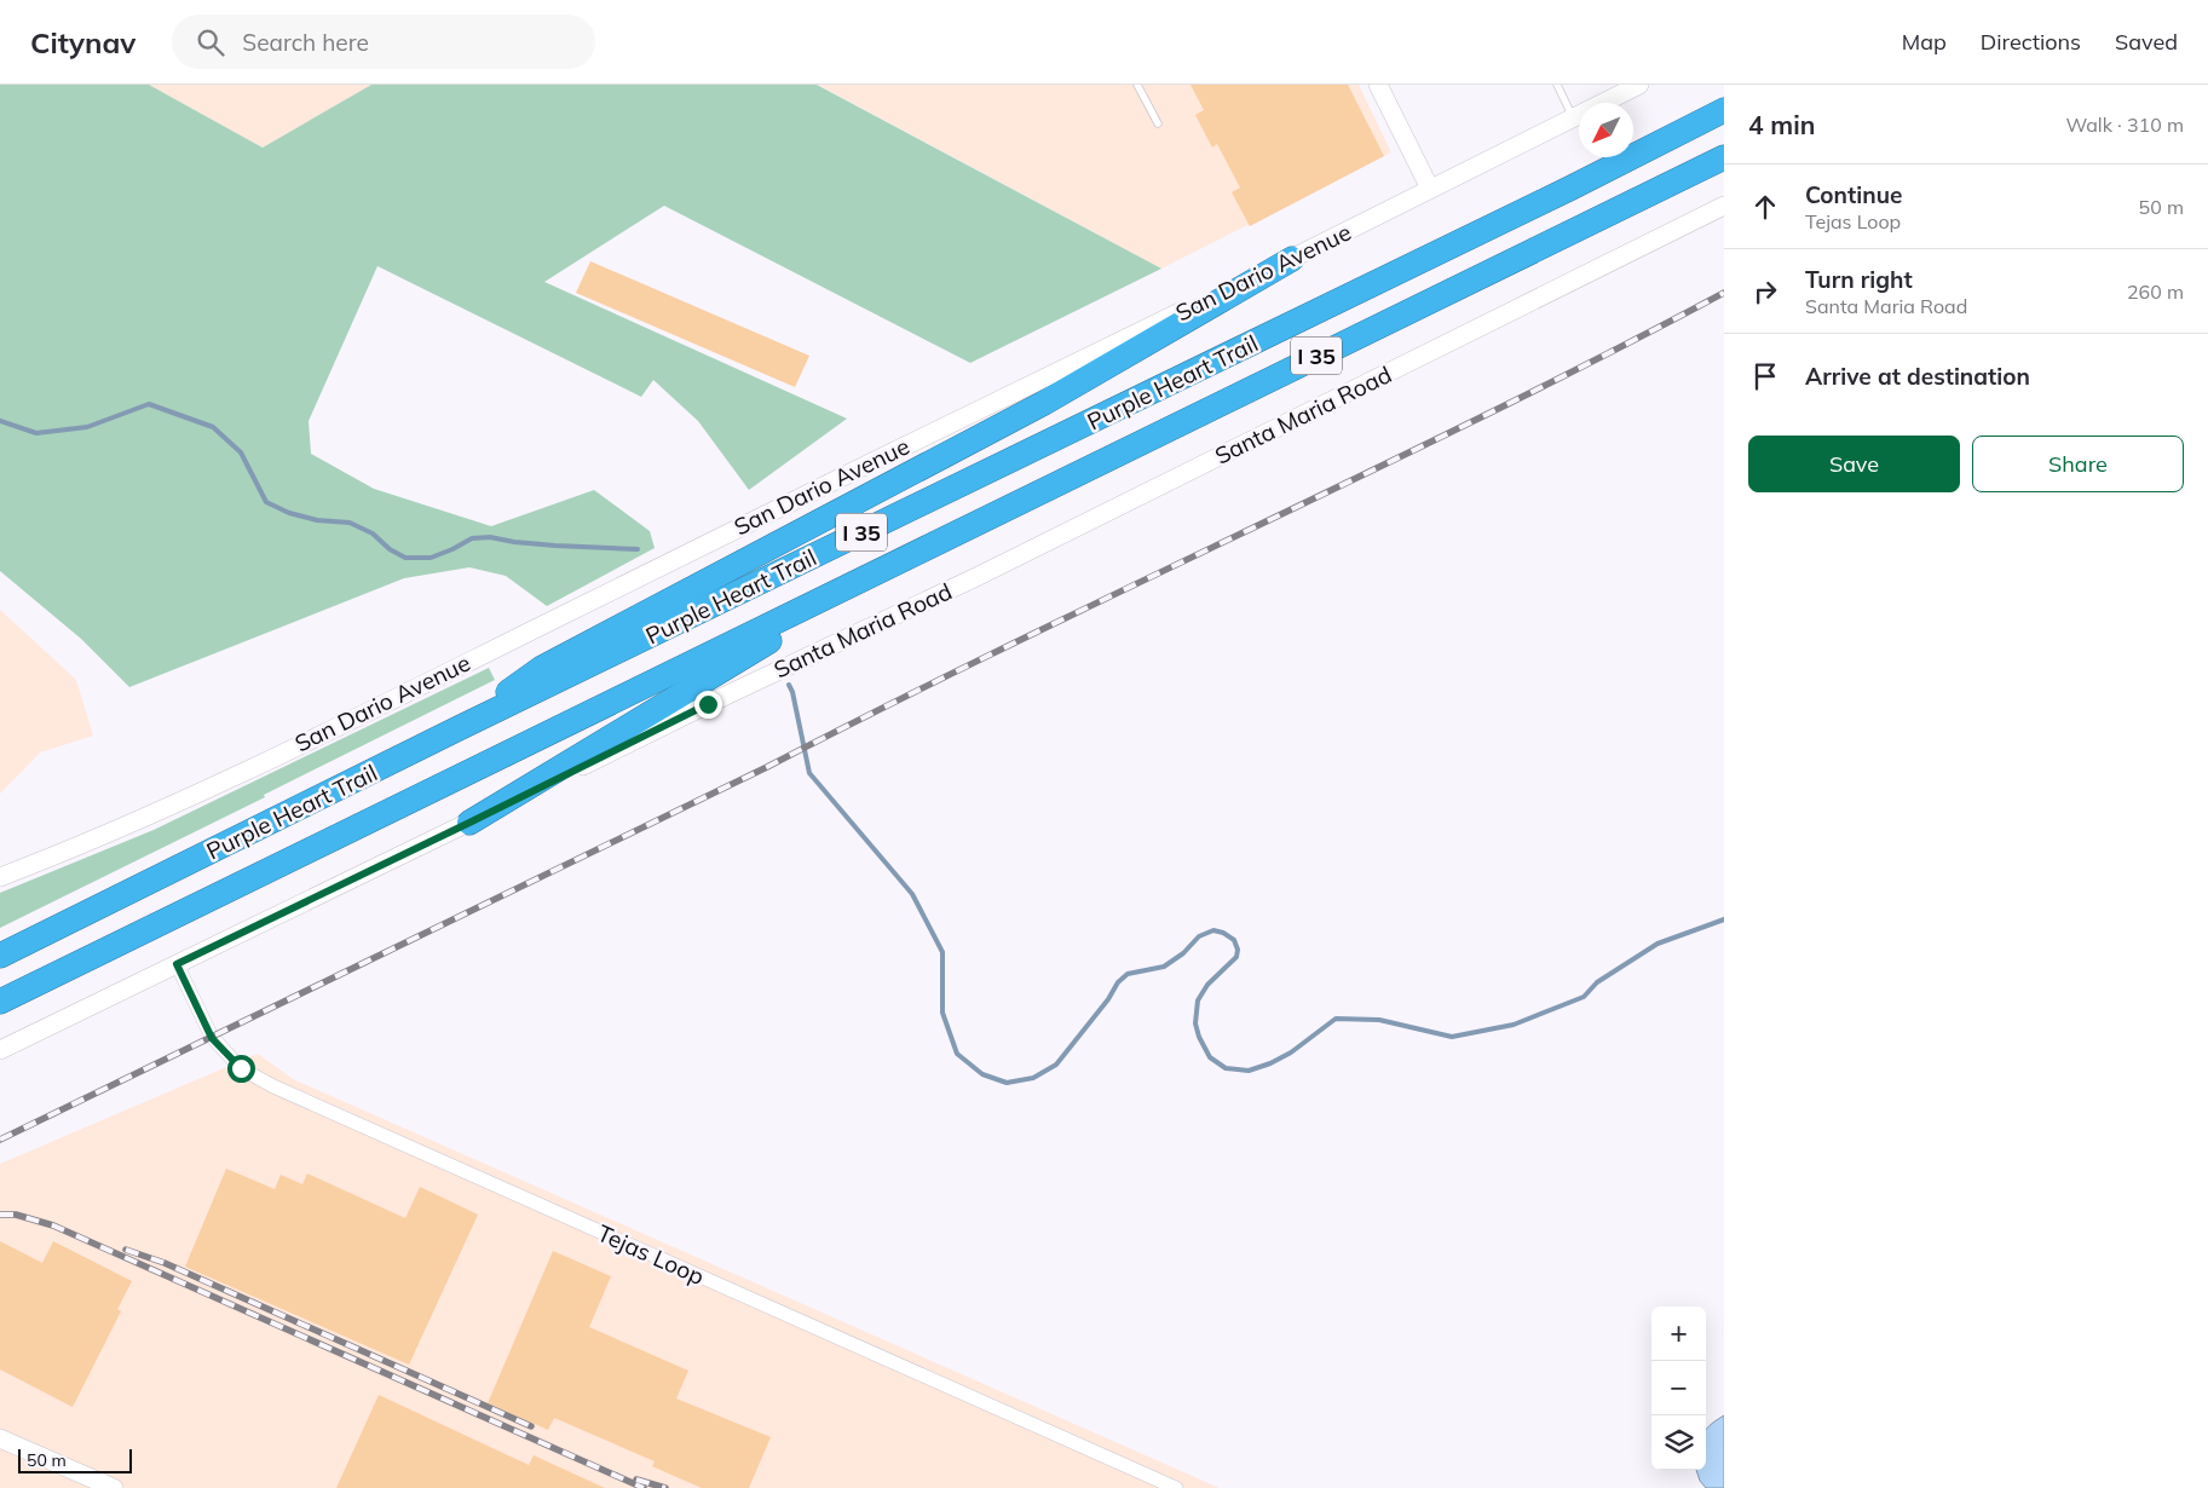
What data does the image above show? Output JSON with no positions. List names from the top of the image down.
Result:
{
  "streets": {
    "highway": ["I 35", "Purple Heart Trail"],
    "main road": ["San Dario Avenue", "Santa Maria Road"],
    "street": ["Tejas Loop"]
  },
  "crossings": [
    ["Santa Maria Road", "Tejas Loop"]
  ],
  "scale_bar": "50 m",
  "north": "bottom left",
  "page": {
    "header": "Citynav",
    "search": "Search here",
    "nav": ["Map", "Directions", "Saved"],
    "heading": ["4 min", "Walk · 310 m"],
    "list": [
      ["Continue", "Tejas Loop", "50 m"],
      ["Turn right", "Santa Maria Road", "260 m"],
      "Arrive at destination"
    ],
    "buttons": ["Save", "Share"],
    "map_buttons": ["+", "−"],
    "scale": "50 m"
  }
}
